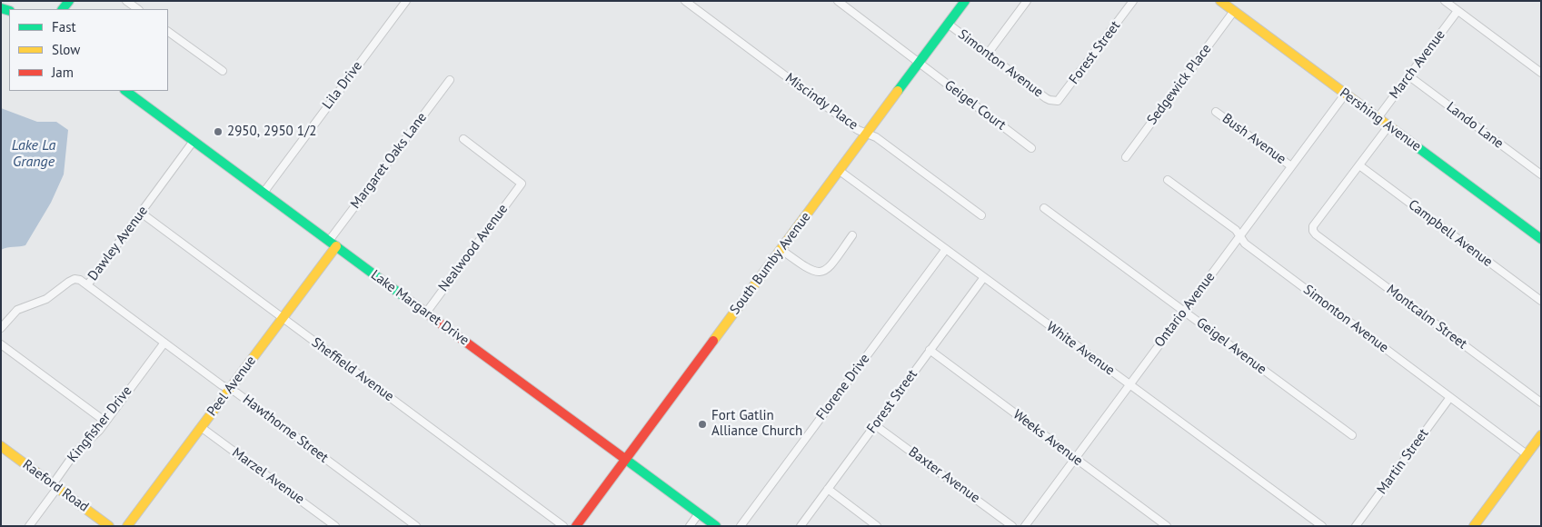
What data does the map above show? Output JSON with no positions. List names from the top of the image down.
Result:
{
  "streets": {
    "street": [
      "Forest Street",
      "Simonton Avenue",
      "March Avenue",
      "Sedgewick Place",
      "Lila Drive",
      "Miscindy Place",
      "Geigel Court",
      "Pershing Avenue",
      "Lando Lane",
      "Bush Avenue",
      "Margaret Oaks Lane",
      "Campbell Avenue",
      "Dawley Avenue",
      "Nealwood Avenue",
      "South Bumby Avenue",
      "Lake Margaret Drive",
      "Ontario Avenue",
      "Montcalm Street",
      "Geigel Avenue",
      "White Avenue",
      "Sheffield Avenue",
      "Peel Avenue",
      "Florene Drive",
      "Kingfisher Drive",
      "Hawthorne Street",
      "Weeks Avenue",
      "Martin Street",
      "Baxter Avenue",
      "Marzel Avenue",
      "Raeford Road"
    ]
  },
  "crossings": [
    ["Forest Street", "Simonton Avenue"],
    ["Forest Street", "White Avenue"],
    ["Forest Street", "Weeks Avenue"],
    ["Forest Street", "Baxter Avenue"],
    ["Simonton Avenue", "South Bumby Avenue"],
    ["Simonton Avenue", "Ontario Avenue"],
    ["Simonton Avenue", "Martin Street"],
    ["March Avenue", "Pershing Avenue"],
    ["March Avenue", "Lando Lane"],
    ["Sedgewick Place", "Pershing Avenue"],
    ["Lila Drive", "Lake Margaret Drive"],
    ["Miscindy Place", "South Bumby Avenue"],
    ["Geigel Court", "South Bumby Avenue"],
    ["Pershing Avenue", "Ontario Avenue"],
    ["Bush Avenue", "Ontario Avenue"],
    ["Margaret Oaks Lane", "Lake Margaret Drive"],
    ["Margaret Oaks Lane", "Peel Avenue"],
    ["Campbell Avenue", "Montcalm Street"],
    ["Dawley Avenue", "Lake Margaret Drive"],
    ["Dawley Avenue", "Sheffield Avenue"],
    ["Dawley Avenue", "Hawthorne Street"],
    ["Nealwood Avenue", "Lake Margaret Drive"],
    ["South Bumby Avenue", "Lake Margaret Drive"],
    ["South Bumby Avenue", "White Avenue"],
    ["Lake Margaret Drive", "Peel Avenue"],
    ["Ontario Avenue", "Geigel Avenue"],
    ["Ontario Avenue", "White Avenue"],
    ["Ontario Avenue", "Weeks Avenue"],
    ["White Avenue", "Florene Drive"],
    ["Sheffield Avenue", "Peel Avenue"],
    ["Peel Avenue", "Hawthorne Street"],
    ["Peel Avenue", "Marzel Avenue"],
    ["Kingfisher Drive", "Hawthorne Street"],
    ["Kingfisher Drive", "Raeford Road"]
  ],
  "water": ["Lake La Grange"],
  "places": ["2950, 2950 1/2", "Fort Gatlin Alliance Church"],
  "legend": ["Fast", "Slow", "Jam"]
}
